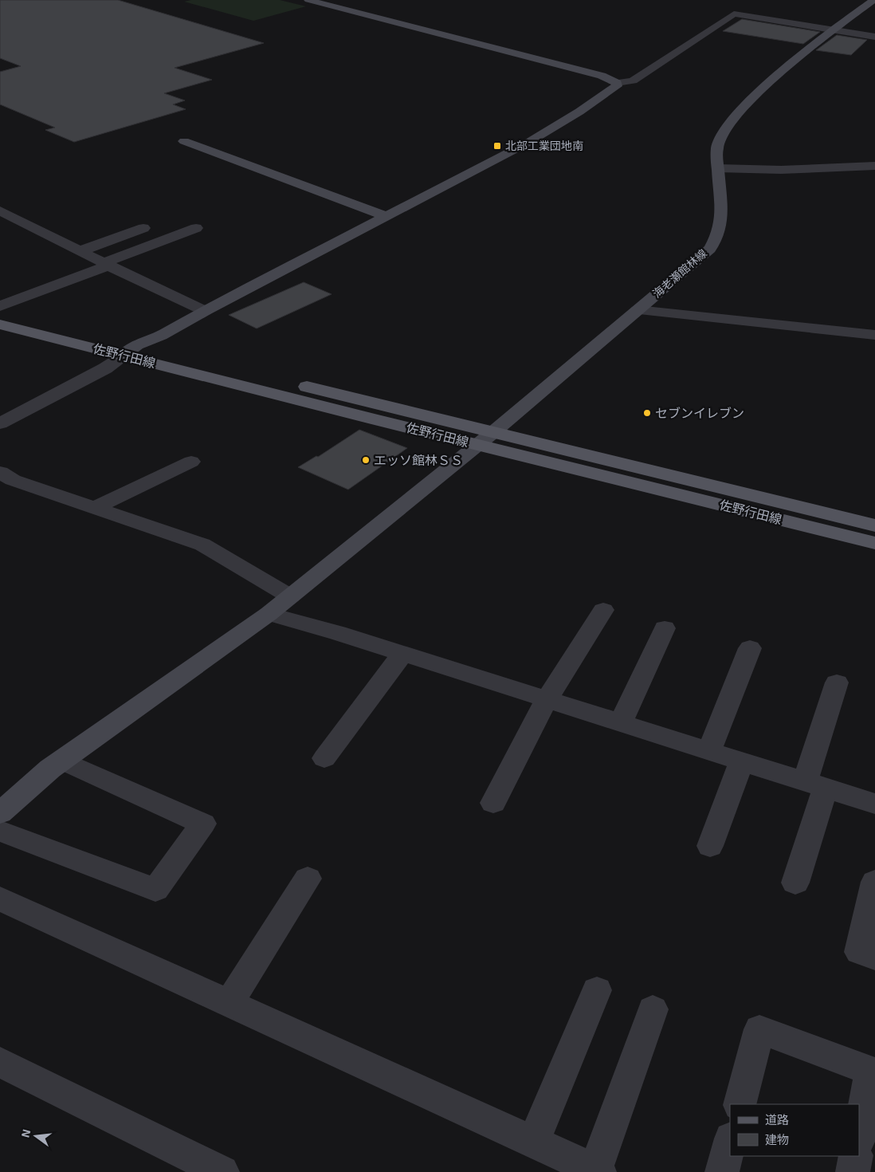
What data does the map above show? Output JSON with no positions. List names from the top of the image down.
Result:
{
  "streets": {
    "main road": ["佐野行田線"],
    "street": ["海老瀬館林線"]
  },
  "crossings": [
    ["海老瀬館林線", "佐野行田線"]
  ],
  "places": {
    "transit": ["北部工業団地南"],
    "other": ["セブンイレブン", "エッソ館林ＳＳ"]
  },
  "legend": ["道路", "建物"],
  "north": "left"
}
